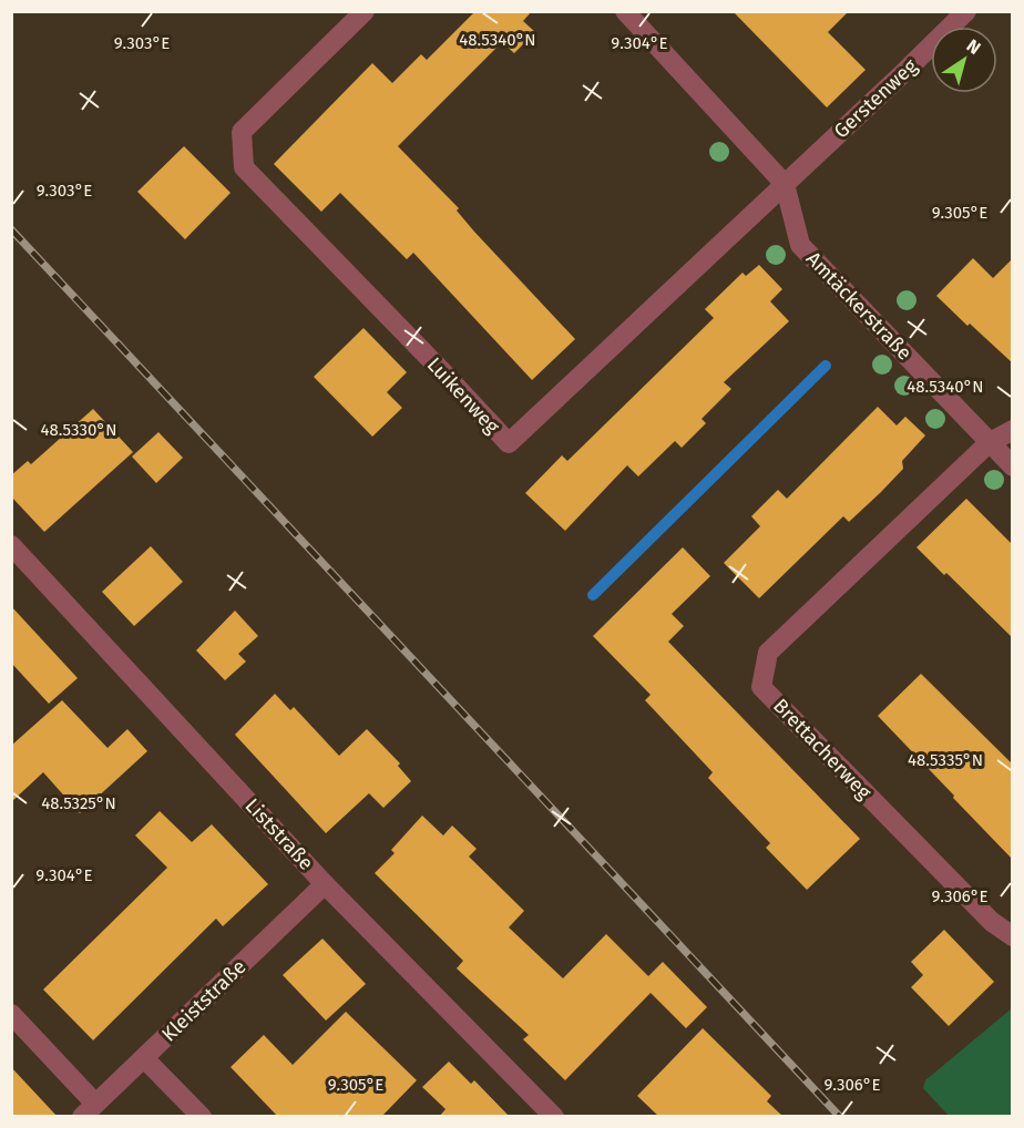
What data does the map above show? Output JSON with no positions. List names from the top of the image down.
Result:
{
  "streets": {
    "street": [
      "Gerstenweg",
      "Amtäckerstraße",
      "Luikenweg",
      "Brettacherweg",
      "Liststraße",
      "Kleiststraße"
    ]
  },
  "crossings": [
    ["Gerstenweg", "Amtäckerstraße"],
    ["Gerstenweg", "Luikenweg"],
    ["Amtäckerstraße", "Luikenweg"],
    ["Amtäckerstraße", "Brettacherweg"],
    ["Liststraße", "Kleiststraße"]
  ],
  "north": "top right",
  "coordinates": [
    "48.5340°N",
    "9.303°E",
    "9.304°E",
    "9.305°E",
    "48.5330°N",
    "48.5335°N",
    "48.5325°N",
    "9.306°E"
  ]
}
